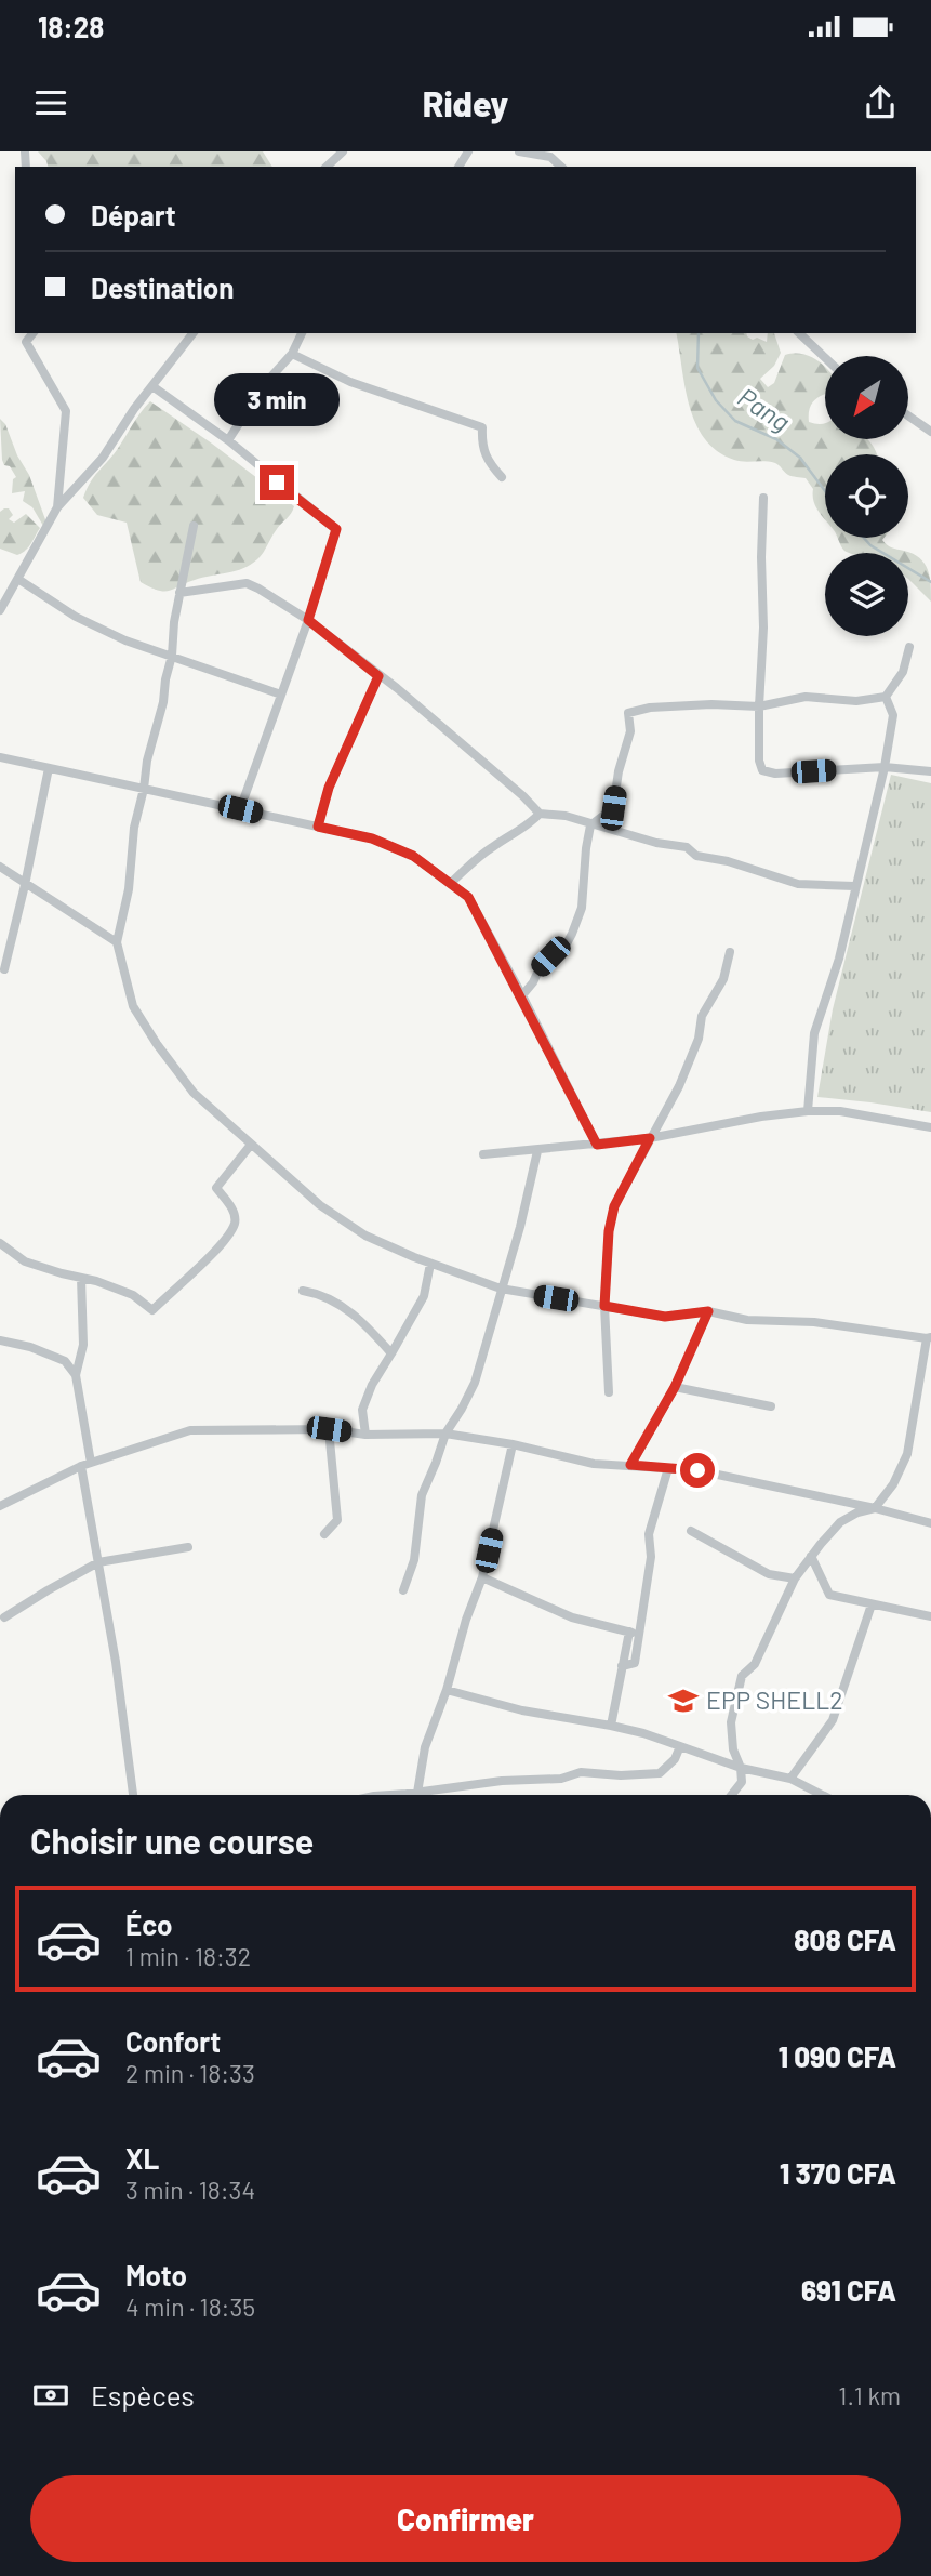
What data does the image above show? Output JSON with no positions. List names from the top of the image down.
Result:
{
  "water": ["Pang"],
  "places": {
    "school or university": ["EPP SHELL2"]
  },
  "north": "bottom left",
  "page": {
    "status": "18:28",
    "header": "Ridey",
    "banner": ["Départ", "Destination"],
    "bubble": "3 min",
    "heading": "Choisir une course",
    "list": [
      {
        "name": "Éco",
        "note": "1 min · 18:32",
        "value": "808 CFA"
      },
      {
        "name": "Confort",
        "note": "2 min · 18:33",
        "value": "1 090 CFA"
      },
      {
        "name": "XL",
        "note": "3 min · 18:34",
        "value": "1 370 CFA"
      },
      {
        "name": "Moto",
        "note": "4 min · 18:35",
        "value": "691 CFA"
      }
    ],
    "pay": ["Espèces", "1.1 km"],
    "buttons": "Confirmer"
  }
}
